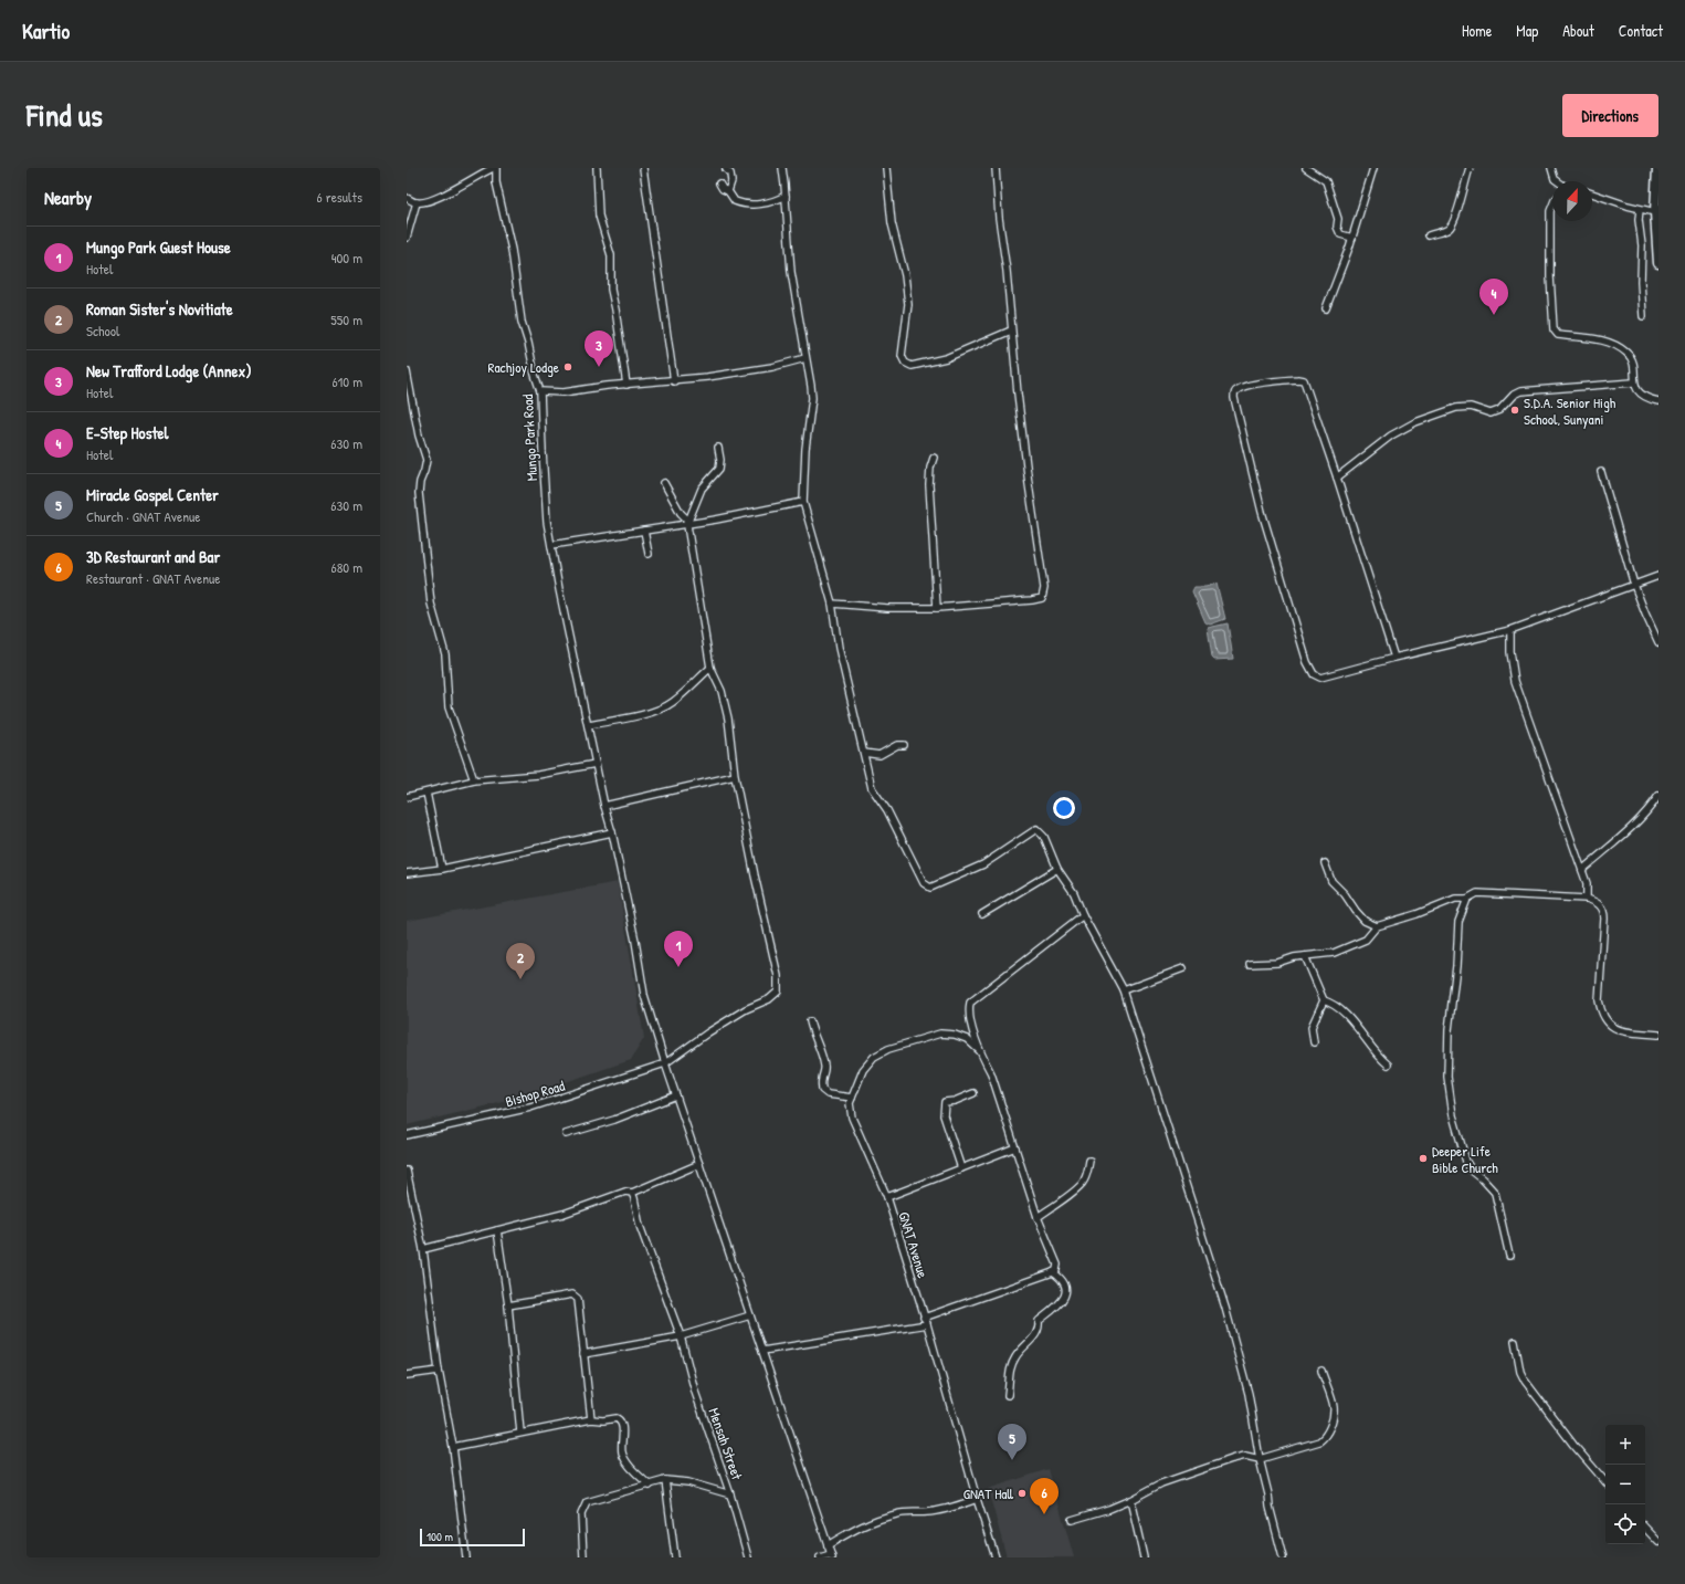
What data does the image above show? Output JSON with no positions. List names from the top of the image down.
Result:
{
  "streets": {
    "street": [
      "Mungo Park Road",
      "Bishop Road",
      "GNAT Avenue",
      "Mensah Street"
    ]
  },
  "crossings": [
    ["Mungo Park Road", "Bishop Road"]
  ],
  "places": [
    "Rachjoy Lodge",
    "S.D.A. Senior High School, Sunyani",
    "Deeper Life Bible Church",
    "GNAT Hall"
  ],
  "scale_bar": "100 m",
  "north": "top",
  "page": {
    "header": "Kartio",
    "nav": [
      "Home",
      "Map",
      "About",
      "Contact"
    ],
    "title": "Find us",
    "buttons": "Directions",
    "heading": ["Nearby", "6 results"],
    "list": [
      {
        "mark": "1",
        "name": "Mungo Park Guest House",
        "note": "Hotel",
        "value": "400 m"
      },
      {
        "mark": "2",
        "name": "Roman Sister's Novitiate",
        "note": "School",
        "value": "550 m"
      },
      {
        "mark": "3",
        "name": "New Trafford Lodge (Annex)",
        "note": "Hotel",
        "value": "610 m"
      },
      {
        "mark": "4",
        "name": "E-Step Hostel",
        "note": "Hotel",
        "value": "630 m"
      },
      {
        "mark": "5",
        "name": "Miracle Gospel Center",
        "note": "Church · GNAT Avenue",
        "value": "630 m"
      },
      {
        "mark": "6",
        "name": "3D Restaurant and Bar",
        "note": "Restaurant · GNAT Avenue",
        "value": "680 m"
      }
    ],
    "pins": [
      "4",
      "3",
      "1",
      "2",
      "5",
      "6"
    ],
    "map_buttons": ["+", "−"],
    "scale": "100 m"
  }
}
